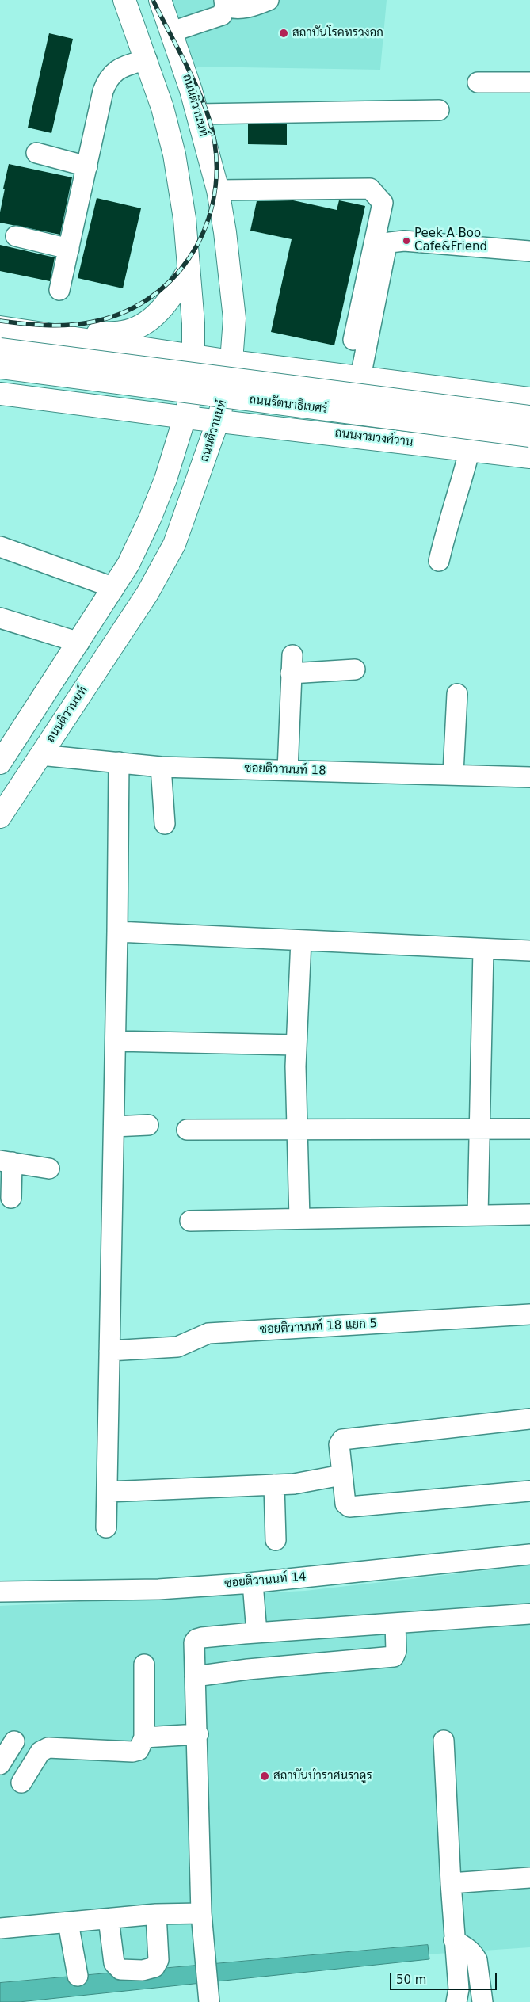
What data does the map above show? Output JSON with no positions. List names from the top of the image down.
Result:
{
  "streets": {
    "main road": ["ถนนติวานนท์", "ถนนรัตนาธิเบศร์", "ถนนงามวงศ์วาน"],
    "street": ["ซอยติวานนท์ 18", "ซอยติวานนท์ 18 แยก 5", "ซอยติวานนท์ 14"]
  },
  "crossings": [
    ["ถนนติวานนท์", "ถนนงามวงศ์วาน"],
    ["ถนนติวานนท์", "ซอยติวานนท์ 18"]
  ],
  "places": ["สถาบันโรคทรวงอก", "Peek A Boo Cafe&Friend", "สถาบันบำราศนราดูร"],
  "scale_bar": "50 m"
}
